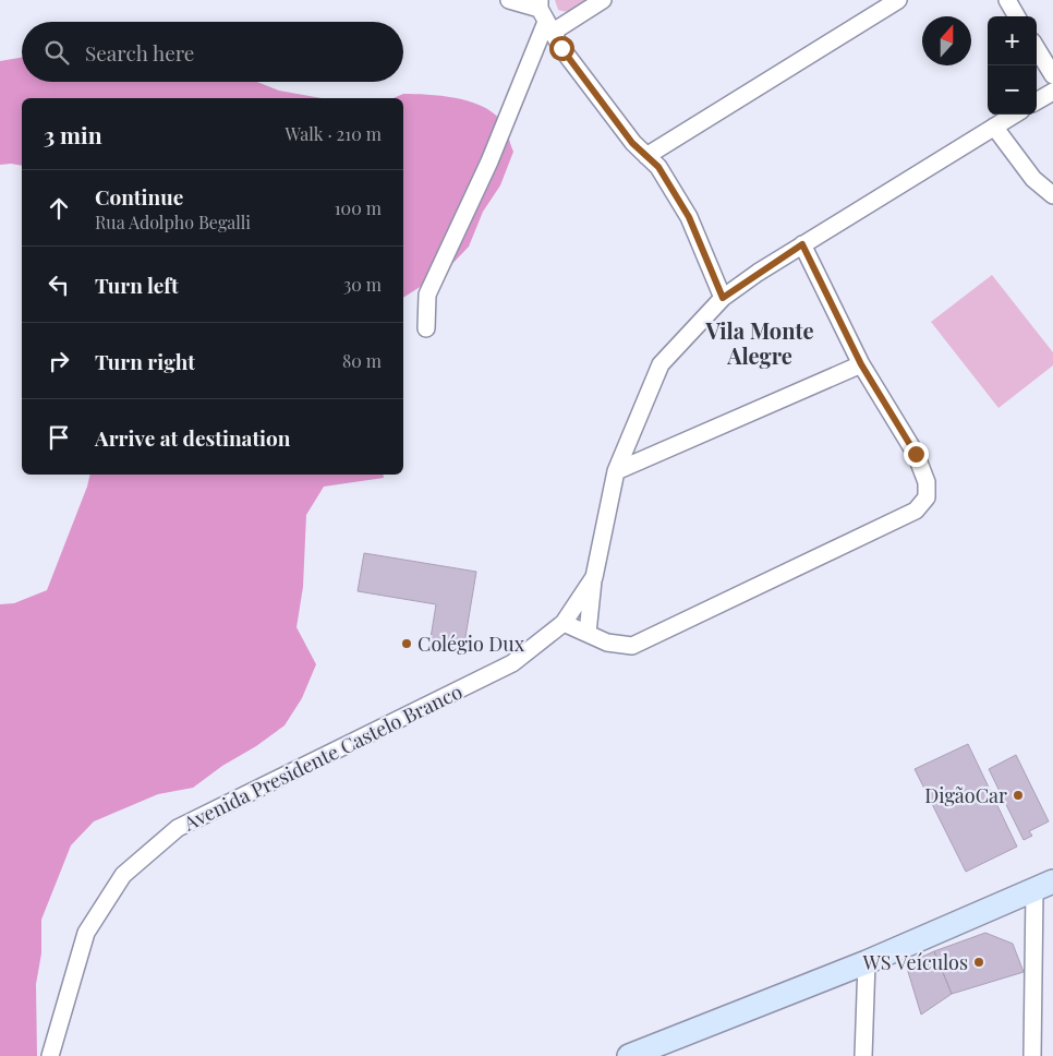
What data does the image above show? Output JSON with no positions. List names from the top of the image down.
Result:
{
  "streets": {
    "street": ["Avenida Presidente Castelo Branco"]
  },
  "districts": ["Vila Monte Alegre"],
  "places": ["Colégio Dux", "DigãoCar", "WS Veículos"],
  "north": "top",
  "page": {
    "map_buttons": ["+", "−"],
    "search": "Search here",
    "heading": ["3 min", "Walk · 210 m"],
    "list": [
      ["Continue", "Rua Adolpho Begalli", "100 m"],
      ["Turn left", "30 m"],
      ["Turn right", "80 m"],
      "Arrive at destination"
    ]
  }
}
